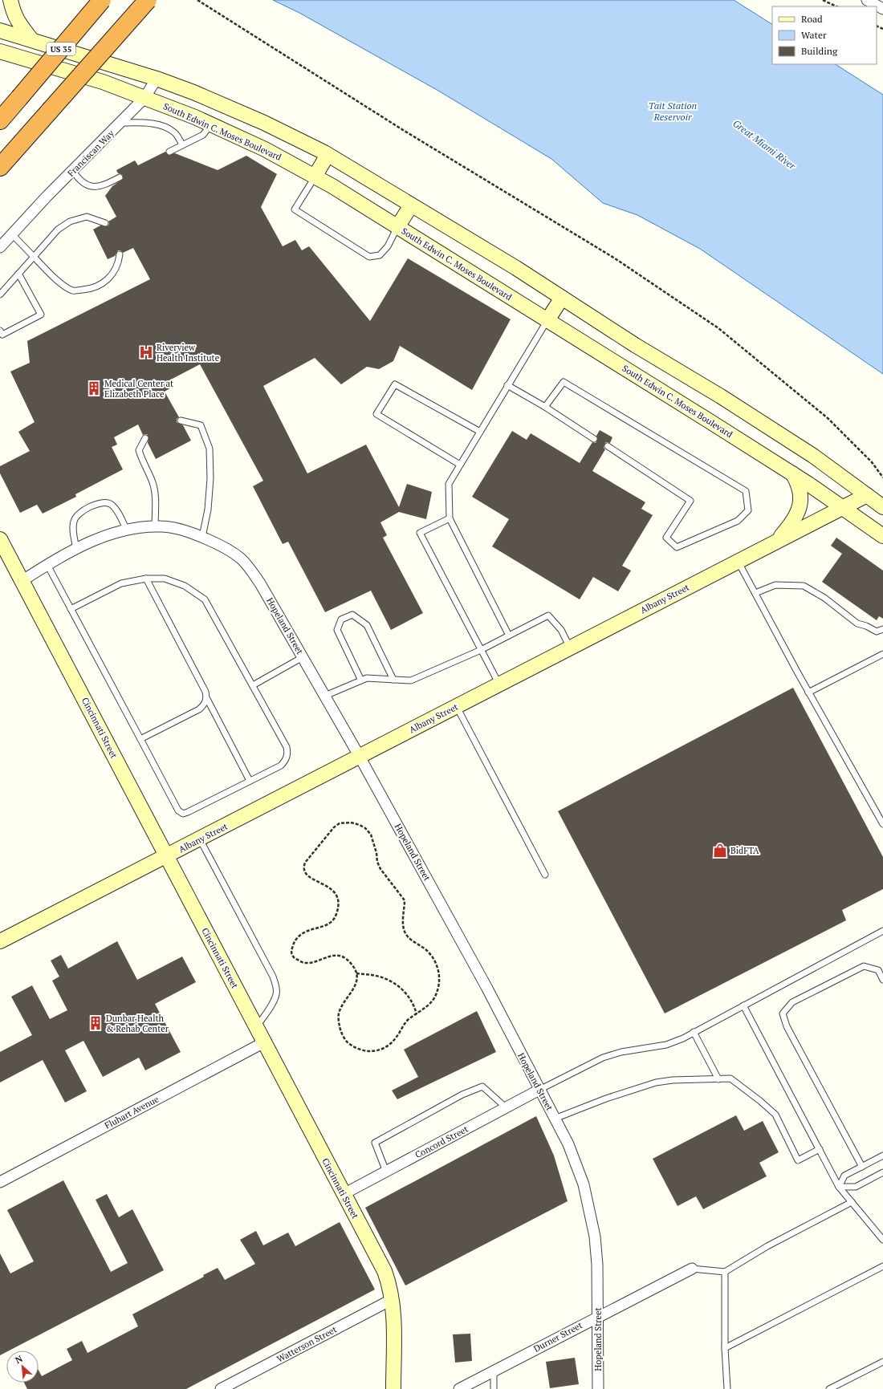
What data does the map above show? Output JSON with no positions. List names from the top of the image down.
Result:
{
  "streets": {
    "highway": ["US 35"],
    "main road": ["South Edwin C. Moses Boulevard", "Albany Street", "Cincinnati Street"],
    "street": [
      "Franciscan Way",
      "Hopeland Street",
      "Fluhart Avenue",
      "Concord Street",
      "Durner Street",
      "Watterson Street"
    ]
  },
  "crossings": [
    ["South Edwin C. Moses Boulevard", "Franciscan Way"],
    ["South Edwin C. Moses Boulevard", "Albany Street"],
    ["Albany Street", "Hopeland Street"],
    ["Albany Street", "Cincinnati Street"],
    ["Hopeland Street", "Cincinnati Street"],
    ["Hopeland Street", "Concord Street"],
    ["Hopeland Street", "Durner Street"],
    ["Cincinnati Street", "Fluhart Avenue"],
    ["Cincinnati Street", "Concord Street"],
    ["Cincinnati Street", "Watterson Street"]
  ],
  "water": ["Tait Station Reservoir", "Great Miami River"],
  "places": {
    "hospital": ["Riverview Health Institute"],
    "building": ["Medical Center at Elizabeth Place", "Dunbar Health & Rehab Center"],
    "shop": ["BidFTA"]
  },
  "legend": ["Road", "Water", "Building"],
  "north": "top left"
}
